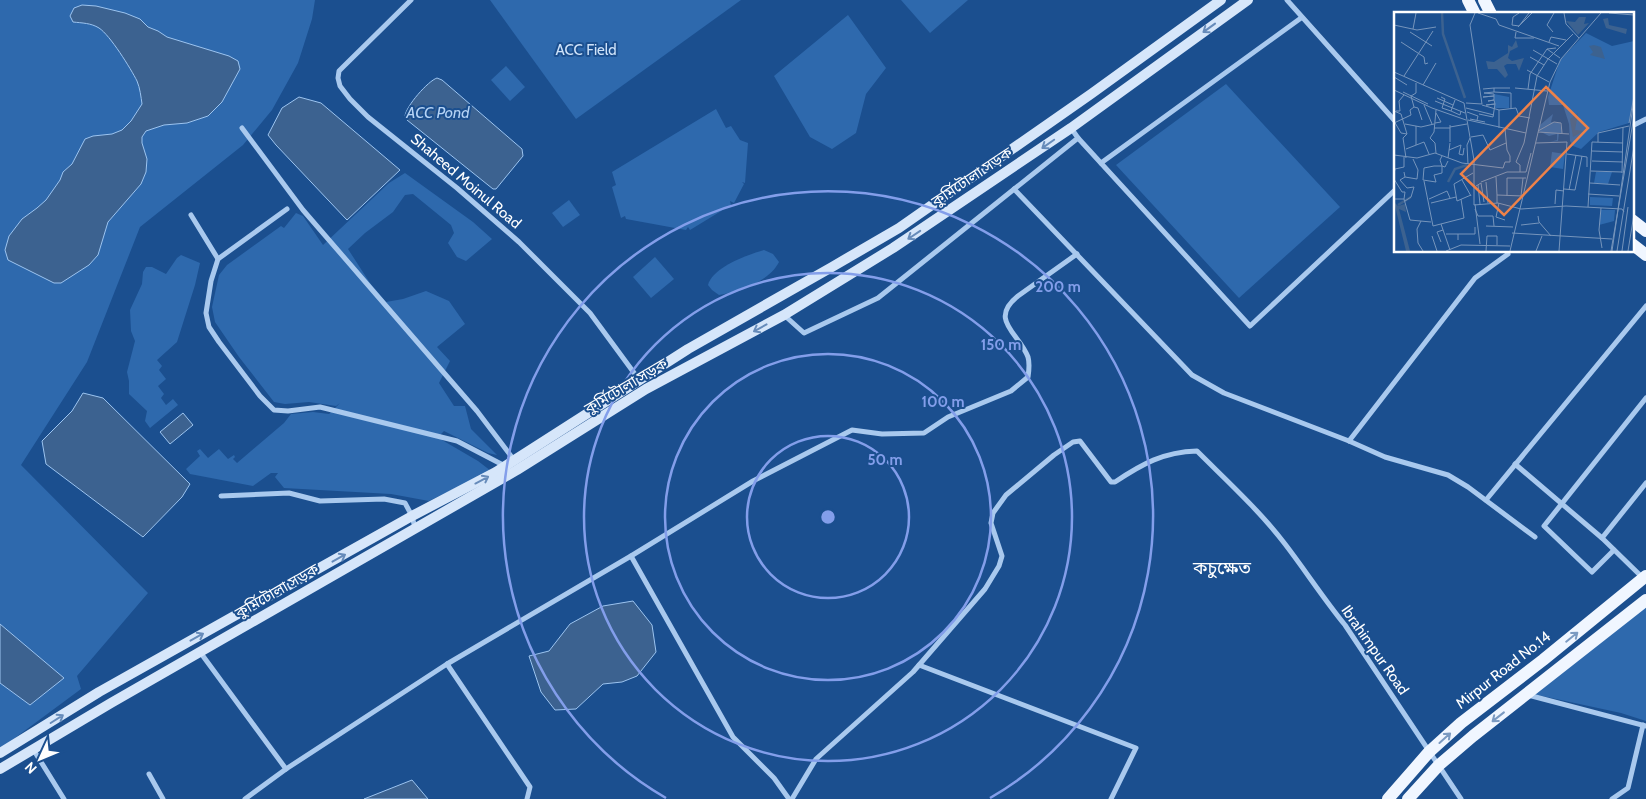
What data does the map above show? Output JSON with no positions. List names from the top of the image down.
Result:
{
  "streets": {
    "main road": ["কুর্মিটোলা সড়ক", "Mirpur Road No.14"],
    "street": ["Shaheed Moinul Road", "Ibrahimpur Road"]
  },
  "crossings": [
    ["কুর্মিটোলা সড়ক", "Shaheed Moinul Road"],
    ["Ibrahimpur Road", "Mirpur Road No.14"]
  ],
  "districts": ["কচুক্ষেত"],
  "water": ["ACC Pond"],
  "parks": ["ACC Field"],
  "north": "bottom left",
  "rings": [
    "200 m",
    "150 m",
    "100 m",
    "50 m"
  ]
}
